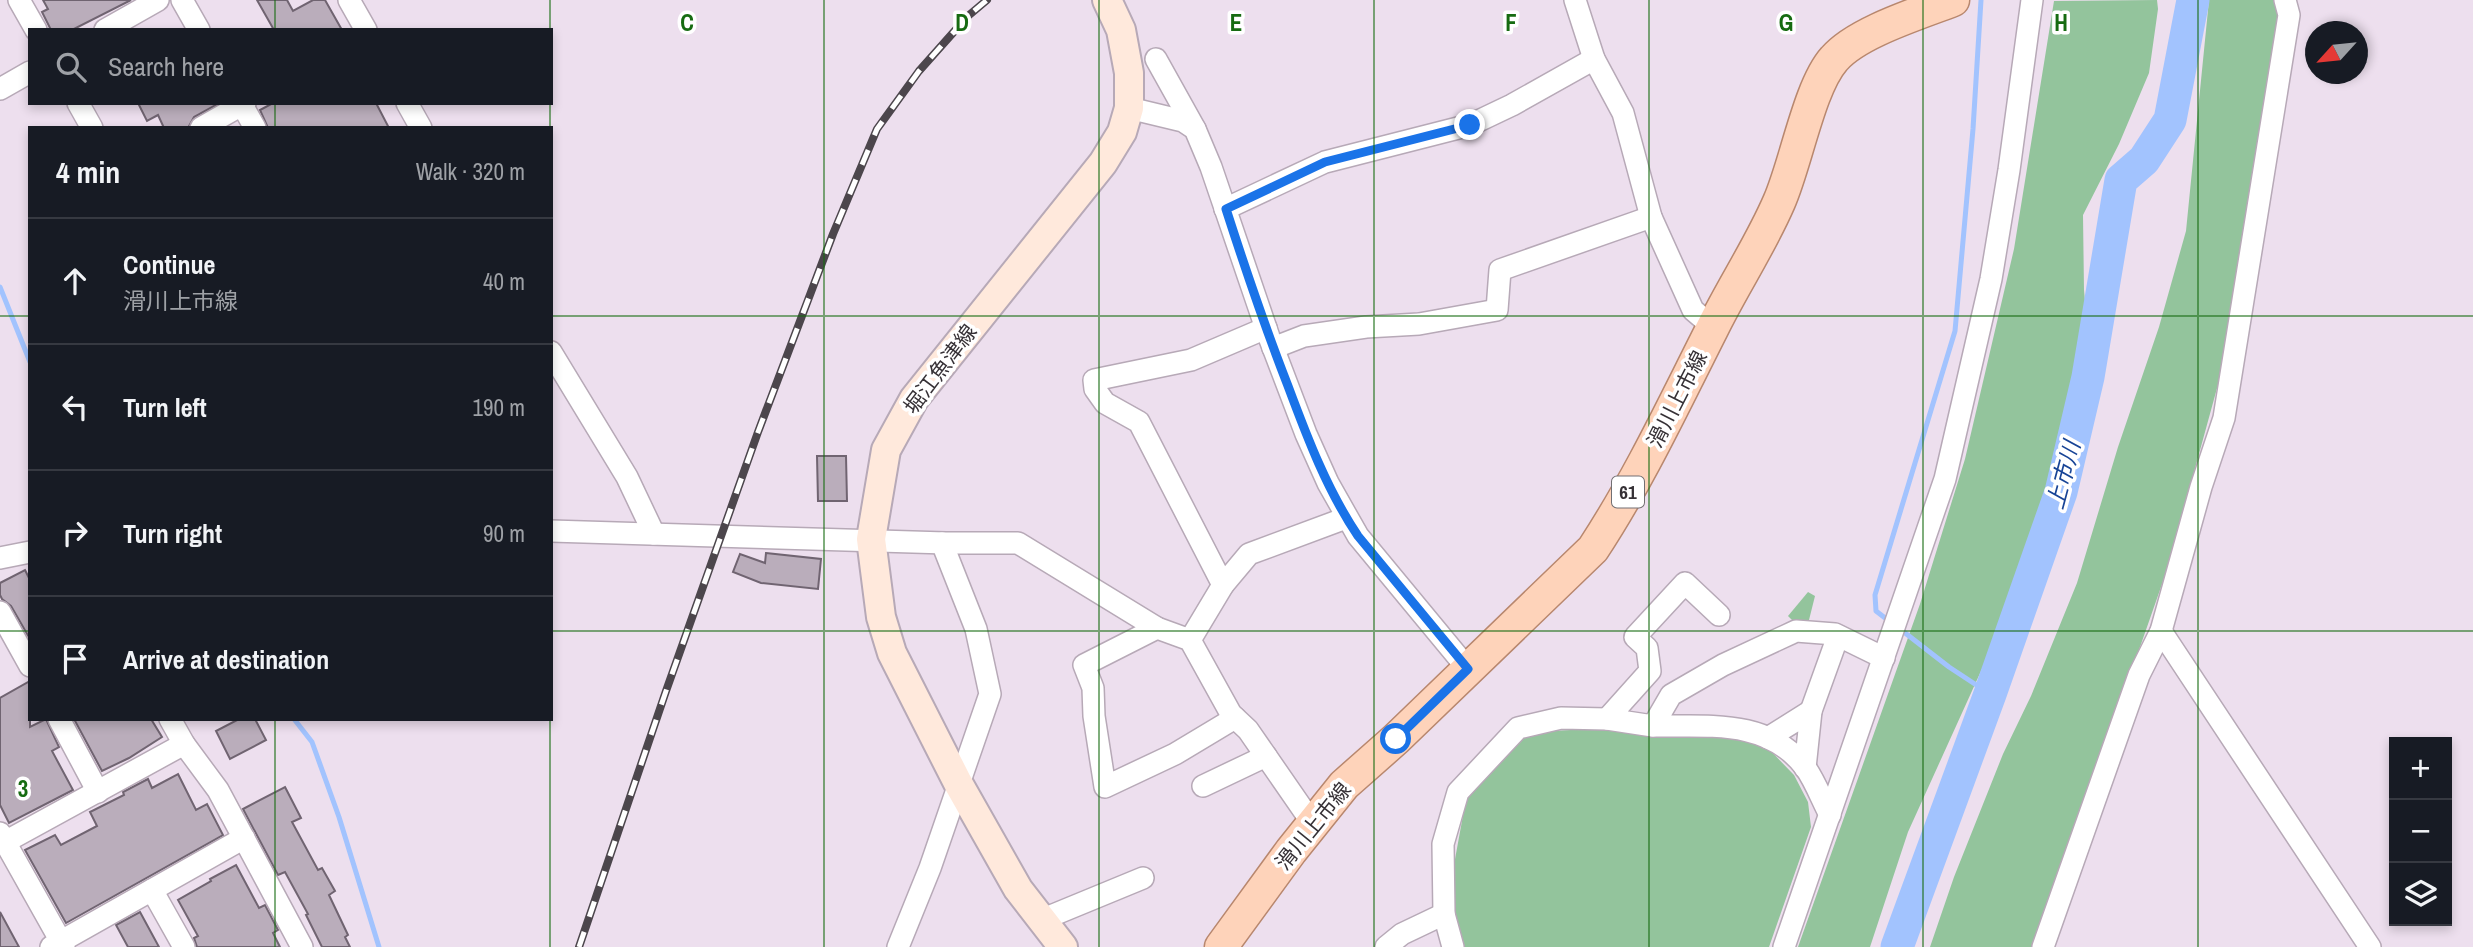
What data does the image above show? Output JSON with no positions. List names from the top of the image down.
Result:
{
  "streets": {
    "main road": ["堀江魚津線", "滑川上市線", "61"]
  },
  "water": ["上市川"],
  "north": "bottom left",
  "page": {
    "search": "Search here",
    "heading": ["4 min", "Walk · 320 m"],
    "list": [
      ["Continue", "滑川上市線", "40 m"],
      ["Turn left", "190 m"],
      ["Turn right", "90 m"],
      "Arrive at destination"
    ],
    "map_buttons": ["+", "−"]
  },
  "grid": {
    "columns": [
      "C",
      "D",
      "E",
      "F",
      "G",
      "H"
    ],
    "rows": ["3"]
  }
}
